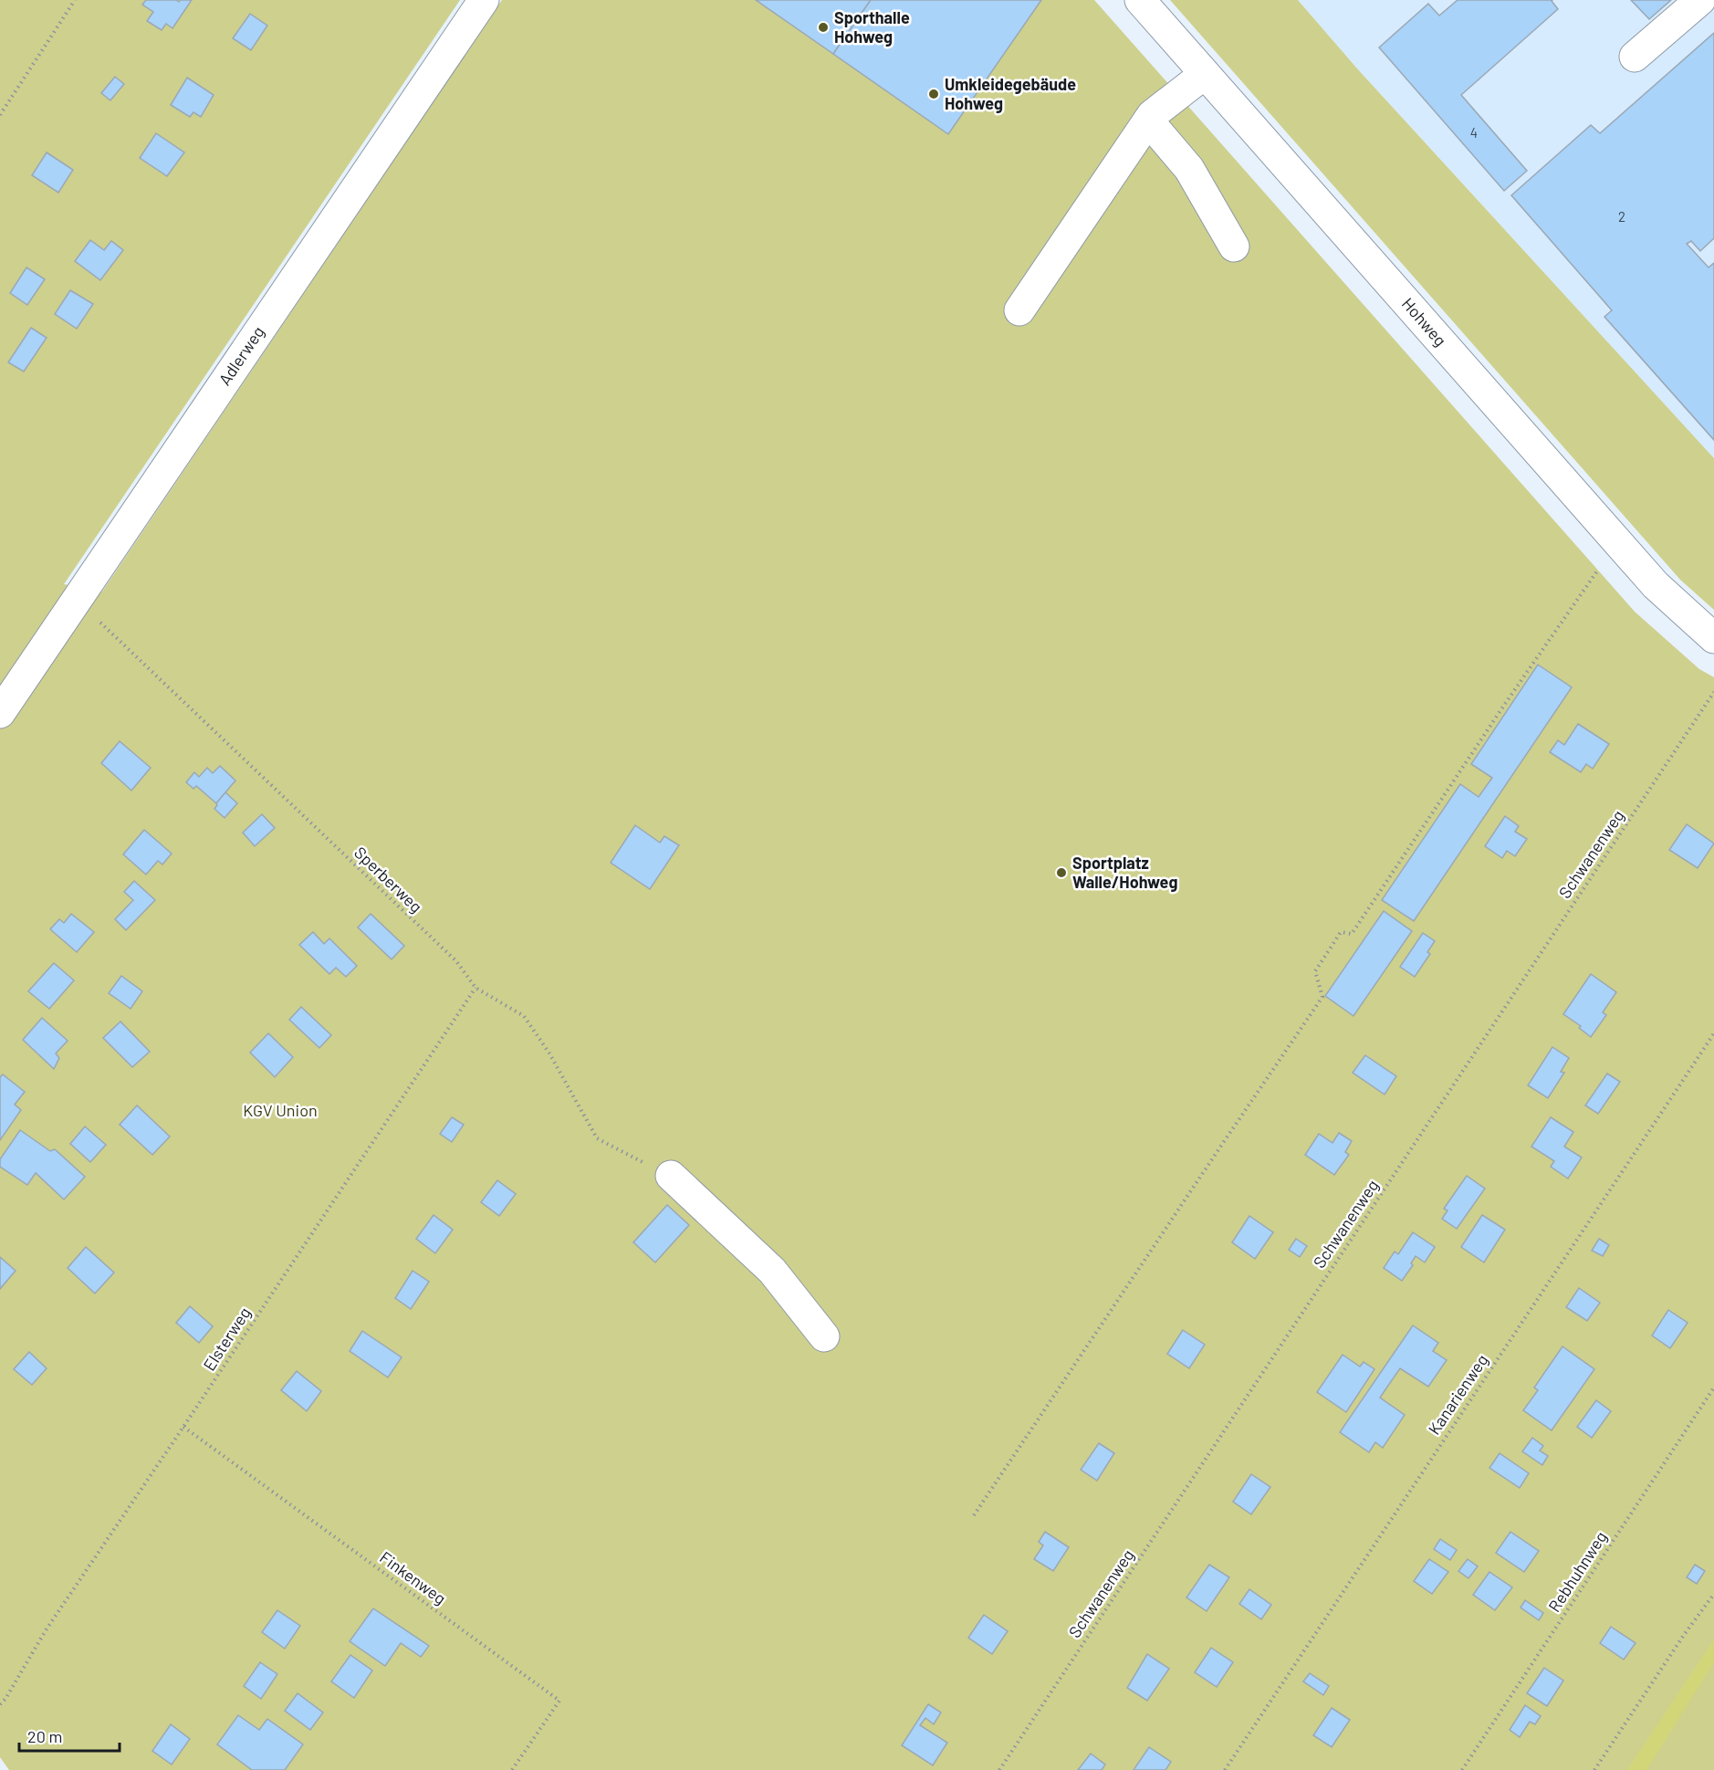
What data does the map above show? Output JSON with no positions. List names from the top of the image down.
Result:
{
  "streets": {
    "street": ["Hohweg", "Adlerweg"],
    "path": [
      "Schwanenweg",
      "Sperberweg",
      "Elsterweg",
      "Kanarienweg",
      "Rebhuhnweg",
      "Finkenweg"
    ]
  },
  "crossings": [
    ["Adlerweg", "Sperberweg"],
    ["Sperberweg", "Elsterweg"],
    ["Elsterweg", "Finkenweg"]
  ],
  "parks": ["KGV Union"],
  "places": ["Sporthalle Hohweg", "Umkleidegebäude Hohweg", "Sportplatz Walle/Hohweg"],
  "house_numbers": ["4", "2"],
  "scale_bar": "20 m"
}
